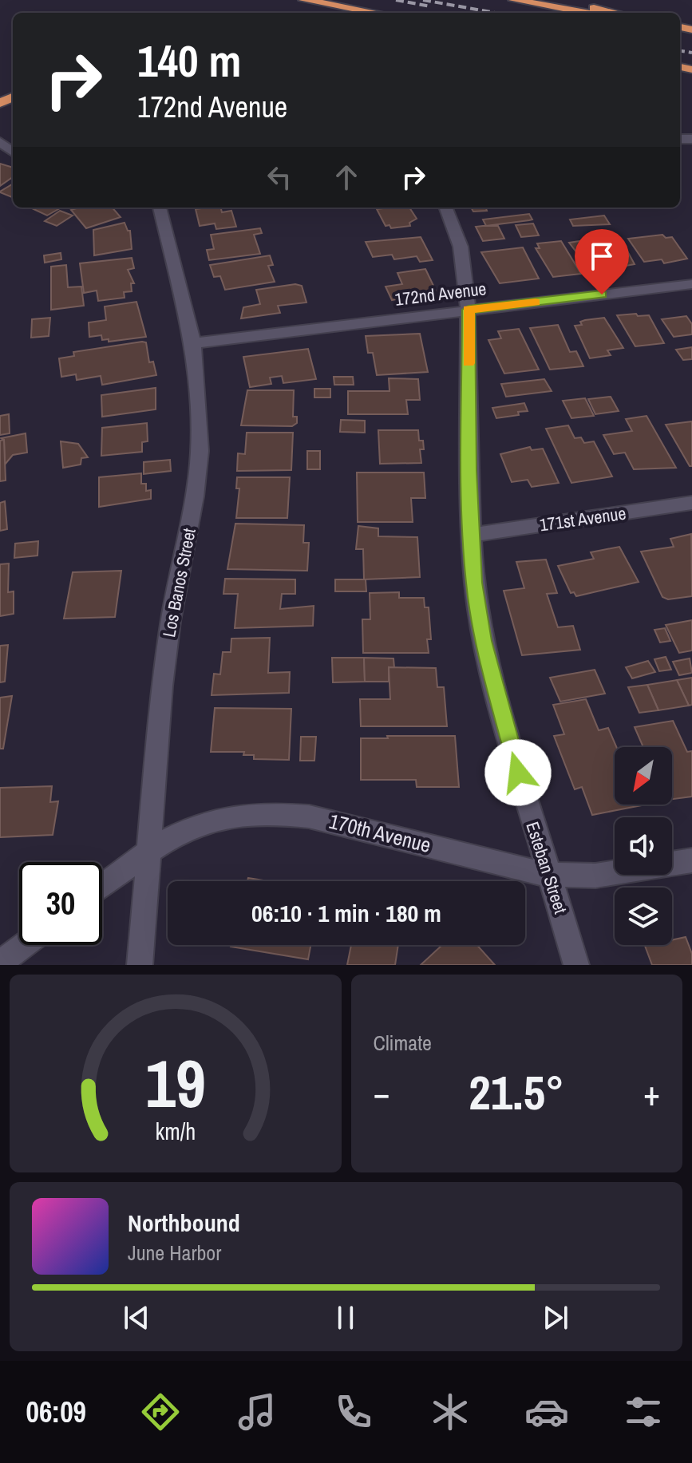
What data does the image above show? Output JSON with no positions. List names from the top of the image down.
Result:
{
  "streets": {
    "street": [
      "172nd Avenue",
      "171st Avenue",
      "Los Banos Street",
      "170th Avenue",
      "Esteban Street"
    ]
  },
  "crossings": [
    ["172nd Avenue", "Los Banos Street"],
    ["172nd Avenue", "Esteban Street"],
    ["171st Avenue", "Esteban Street"],
    ["Los Banos Street", "170th Avenue"],
    ["170th Avenue", "Esteban Street"]
  ],
  "north": "bottom left",
  "page": {
    "turn": ["140 m", "172nd Avenue"],
    "limit": "30",
    "trip": "06:10 · 1 min · 180 m",
    "tile": "Climate",
    "heat": ["−", "21.5°", "+"],
    "song": ["Northbound", "June Harbor"],
    "tabs": "06:09",
    "gauge": ["19", "km/h"]
  }
}
